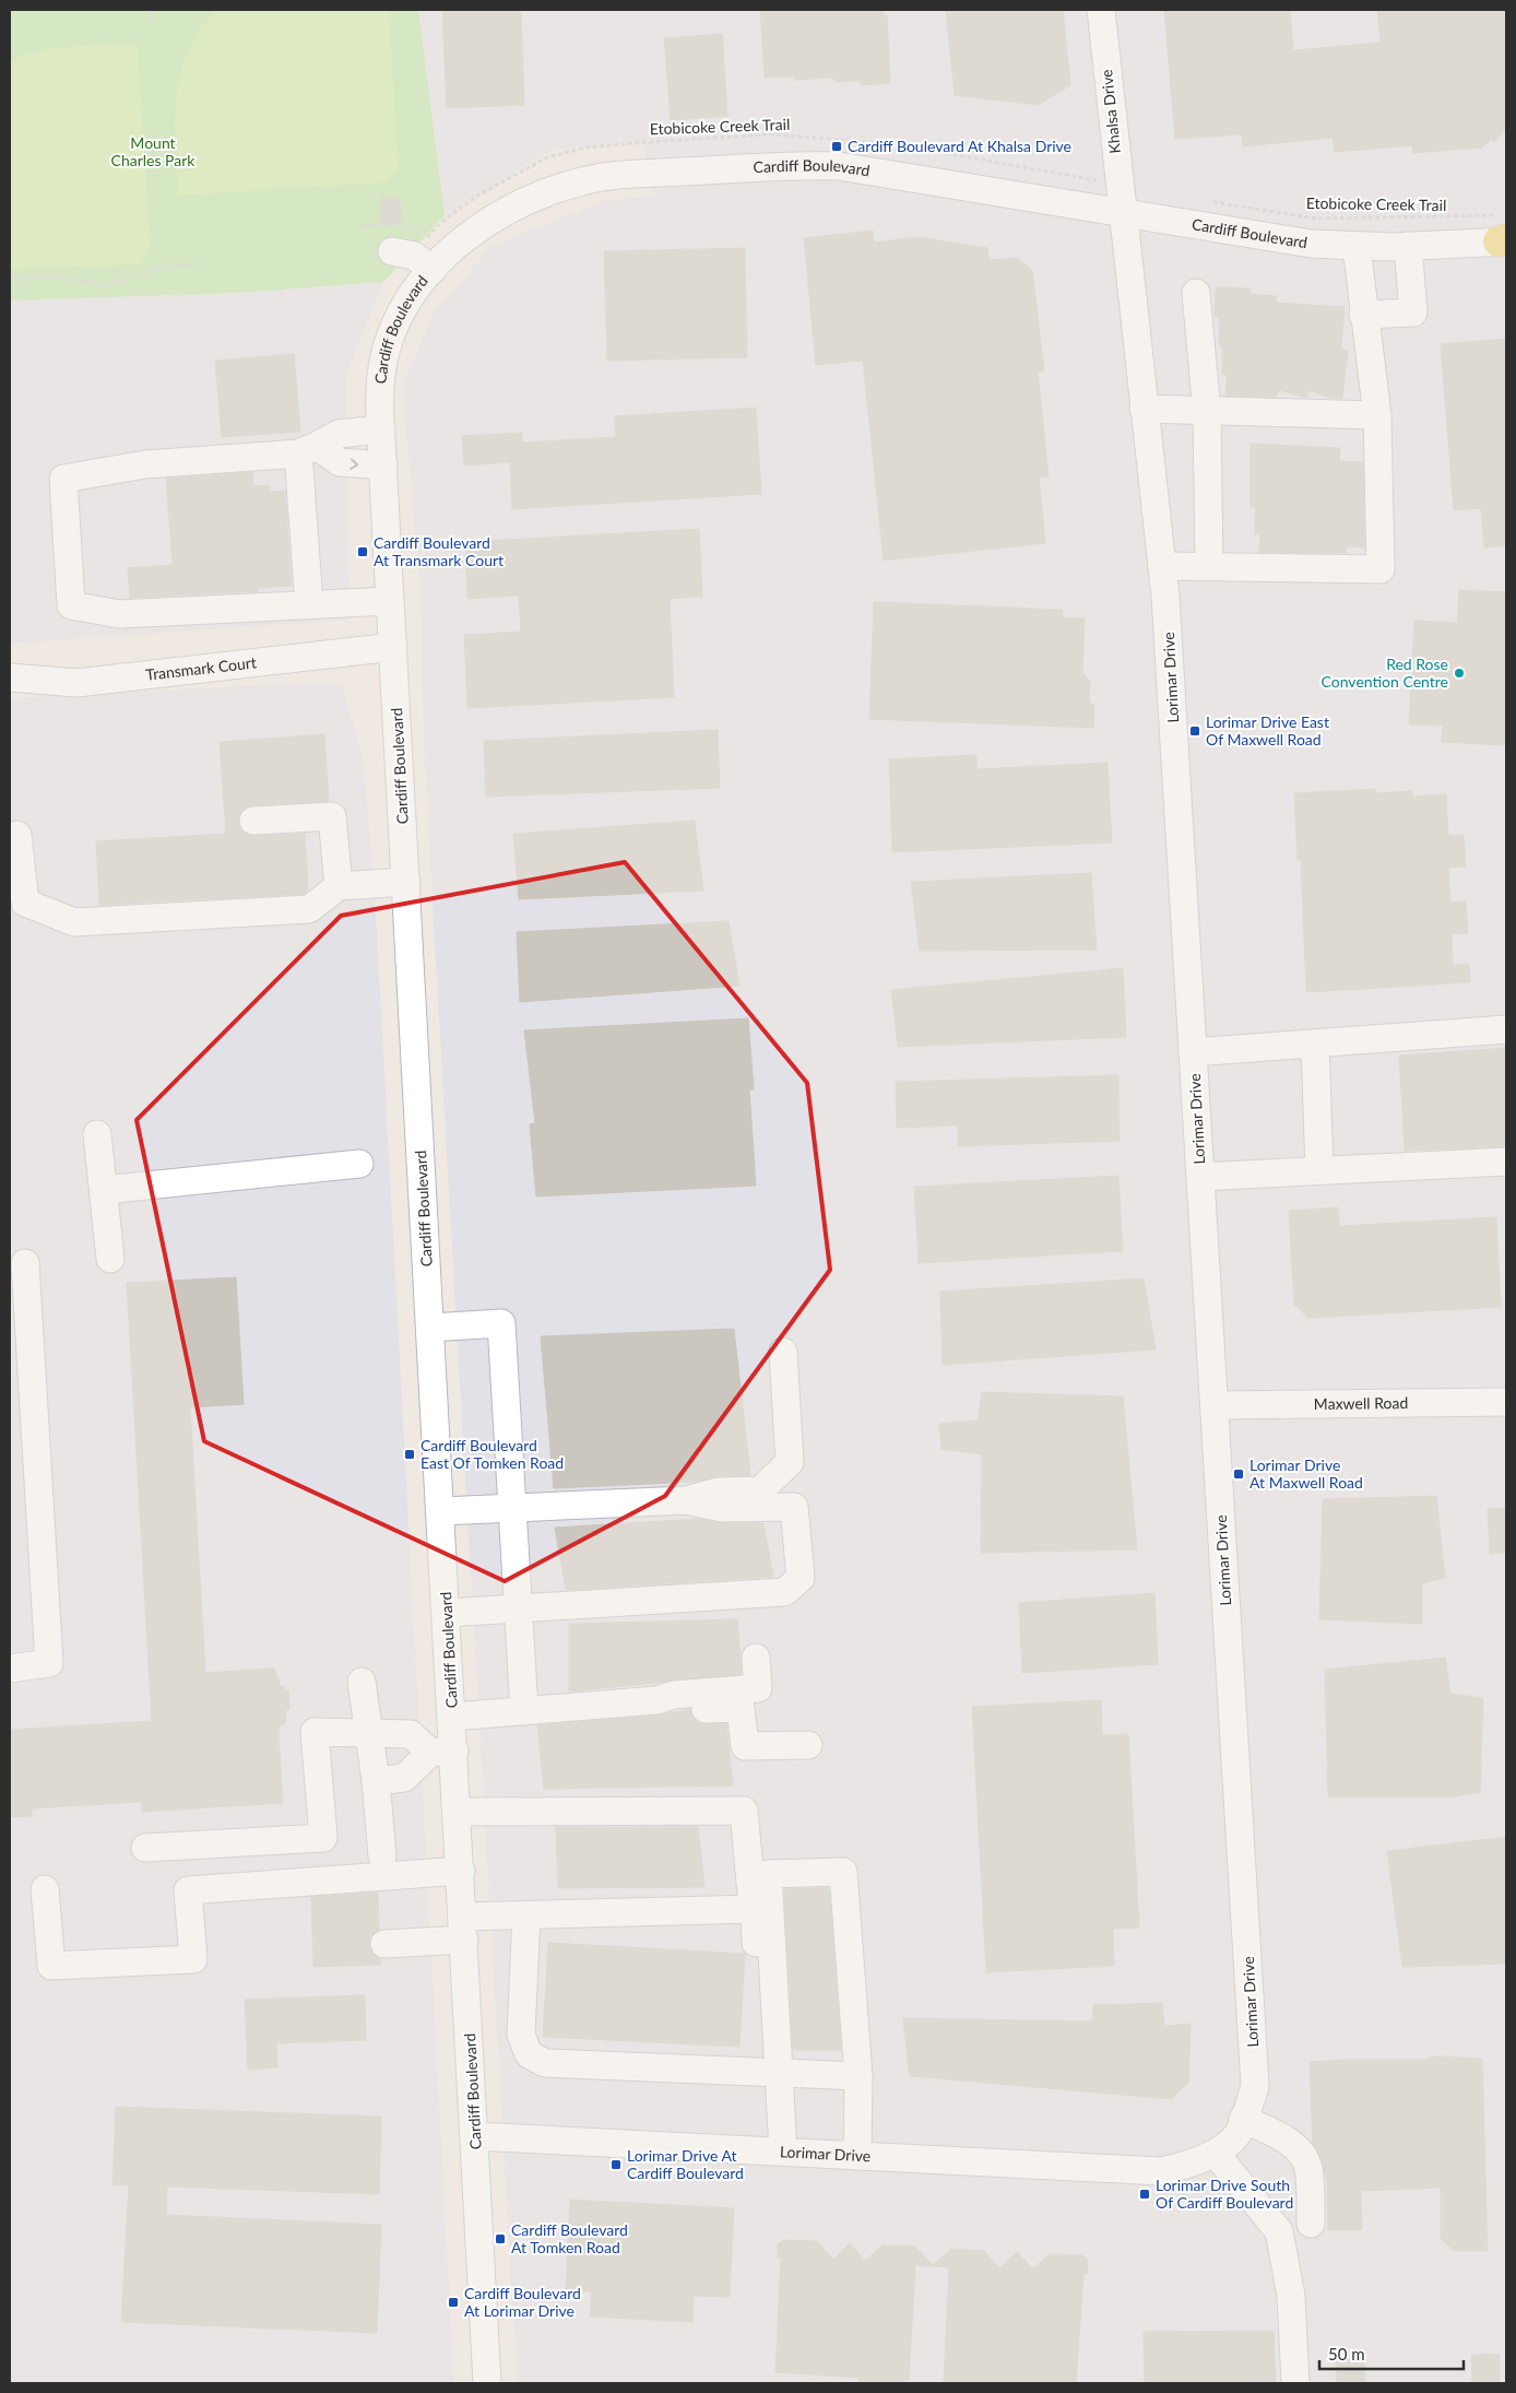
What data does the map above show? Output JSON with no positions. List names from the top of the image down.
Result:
{
  "streets": {
    "street": [
      "Khalsa Drive",
      "Cardiff Boulevard",
      "Transmark Court",
      "Lorimar Drive",
      "Maxwell Road"
    ],
    "path": ["Etobicoke Creek Trail"]
  },
  "crossings": [
    ["Khalsa Drive", "Cardiff Boulevard"],
    ["Khalsa Drive", "Lorimar Drive"],
    ["Etobicoke Creek Trail", "Cardiff Boulevard"],
    ["Cardiff Boulevard", "Transmark Court"],
    ["Cardiff Boulevard", "Lorimar Drive"],
    ["Lorimar Drive", "Maxwell Road"]
  ],
  "parks": ["Mount Charles Park"],
  "places": {
    "transit": [
      "Cardiff Boulevard At Khalsa Drive",
      "Cardiff Boulevard At Transmark Court",
      "Lorimar Drive East Of Maxwell Road",
      "Cardiff Boulevard East Of Tomken Road",
      "Lorimar Drive At Maxwell Road",
      "Lorimar Drive At Cardiff Boulevard",
      "Lorimar Drive South Of Cardiff Boulevard",
      "Cardiff Boulevard At Tomken Road",
      "Cardiff Boulevard At Lorimar Drive"
    ],
    "other": ["Red Rose Convention Centre"]
  },
  "scale_bar": "50 m"
}
